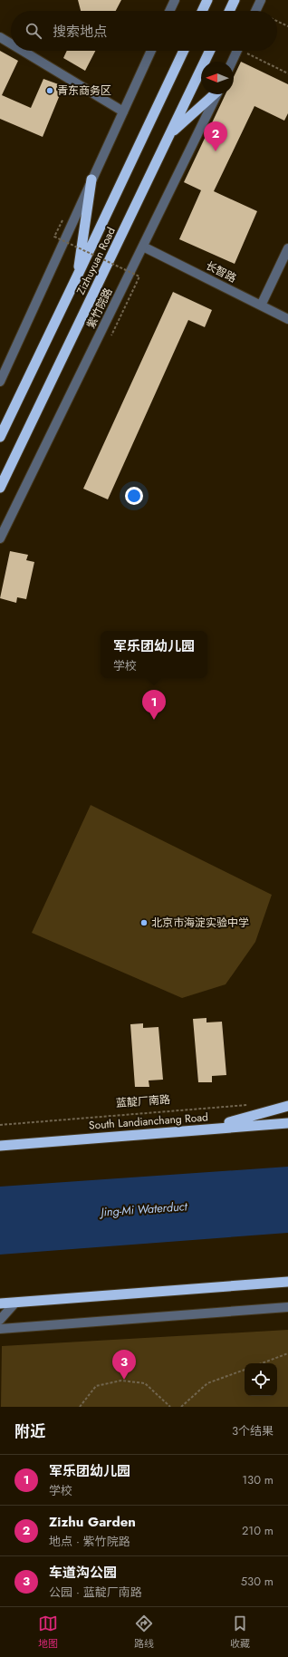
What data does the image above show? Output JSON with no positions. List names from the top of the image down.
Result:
{
  "streets": {
    "highway": ["Zizhuyuan Road", "South Landianchang Road"],
    "street": ["长智路", "紫竹院路"],
    "path": ["蓝靛厂南路"]
  },
  "crossings": [
    ["长智路", "紫竹院路"]
  ],
  "water": ["Jing-Mi Waterduct"],
  "places": ["青东商务区", "北京市海淀实验中学"],
  "north": "left",
  "page": {
    "search": "搜索地点",
    "pins": ["2", "1", "3"],
    "popup": ["军乐团幼儿园", "学校"],
    "heading": ["附近", "3个结果"],
    "list": [
      {
        "mark": "1",
        "name": "军乐团幼儿园",
        "note": "学校",
        "value": "130 m"
      },
      {
        "mark": "2",
        "name": "Zizhu Garden",
        "note": "地点 · 紫竹院路",
        "value": "210 m"
      },
      {
        "mark": "3",
        "name": "车道沟公园",
        "note": "公园 · 蓝靛厂南路",
        "value": "530 m"
      }
    ],
    "nav": ["地图", "路线", "收藏"]
  }
}
